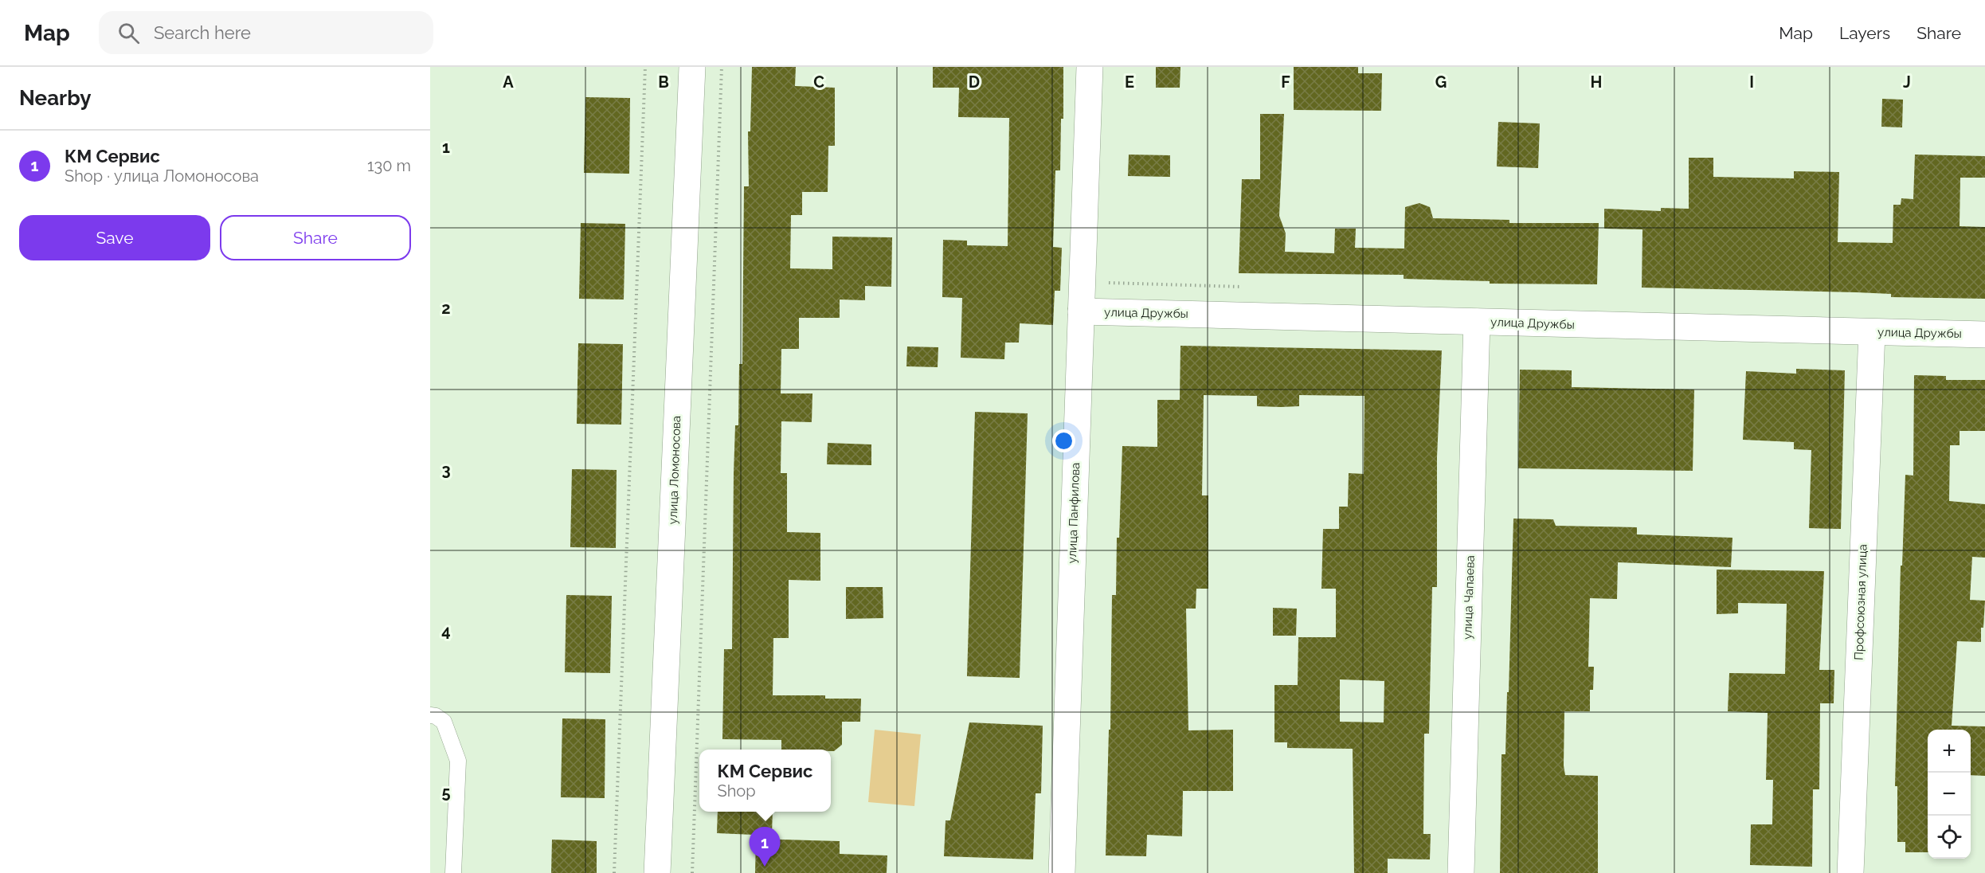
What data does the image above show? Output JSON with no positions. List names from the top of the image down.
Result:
{
  "streets": {
    "street": [
      "улица Дружбы",
      "улица Ломоносова",
      "улица Панфилова",
      "улица Чапаева",
      "Профсоюзная улица"
    ]
  },
  "crossings": [
    ["улица Дружбы", "улица Панфилова"],
    ["улица Дружбы", "улица Чапаева"],
    ["улица Дружбы", "Профсоюзная улица"]
  ],
  "page": {
    "header": "Map",
    "search": "Search here",
    "nav": ["Map", "Layers", "Share"],
    "heading": "Nearby",
    "list": [
      {
        "mark": "1",
        "name": "КМ Сервис",
        "note": "Shop · улица Ломоносова",
        "value": "130 m"
      }
    ],
    "buttons": ["Save", "Share"],
    "map_buttons": ["+", "−"],
    "popup": ["КМ Сервис", "Shop"],
    "pins": "1"
  },
  "grid": {
    "columns": [
      "A",
      "B",
      "C",
      "D",
      "E",
      "F",
      "G",
      "H",
      "I",
      "J"
    ],
    "rows": [
      "1",
      "2",
      "3",
      "4",
      "5"
    ]
  }
}
